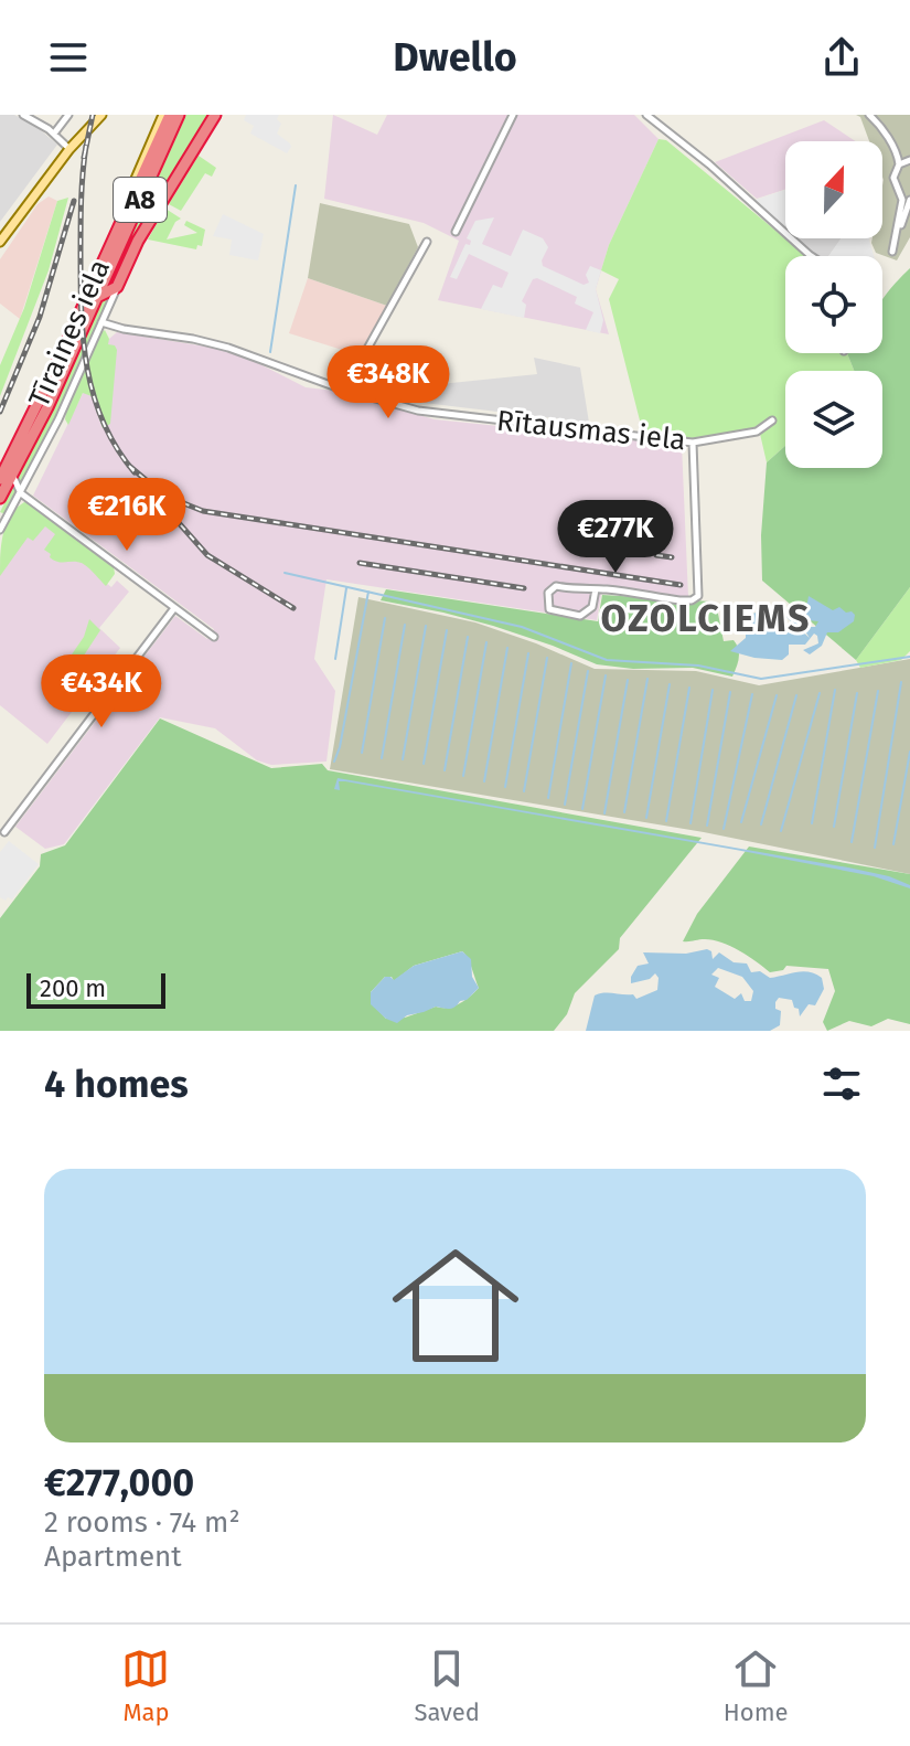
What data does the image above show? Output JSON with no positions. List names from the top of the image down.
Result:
{
  "streets": {
    "highway": ["A8", "Tīraines iela"],
    "street": ["Rītausmas iela"]
  },
  "crossings": [
    ["Tīraines iela", "Rītausmas iela"]
  ],
  "districts": ["OZOLCIEMS"],
  "scale_bar": "200 m",
  "north": "top",
  "page": {
    "header": "Dwello",
    "price": [
      "€348K",
      "€216K",
      "€277K",
      "€434K"
    ],
    "scale": "200 m",
    "heading": "4 homes",
    "list": [
      {
        "name": "€277,000",
        "note": "2 rooms · 74 m² · Apartment"
      }
    ],
    "tabs": ["Map", "Saved", "Home"]
  }
}
